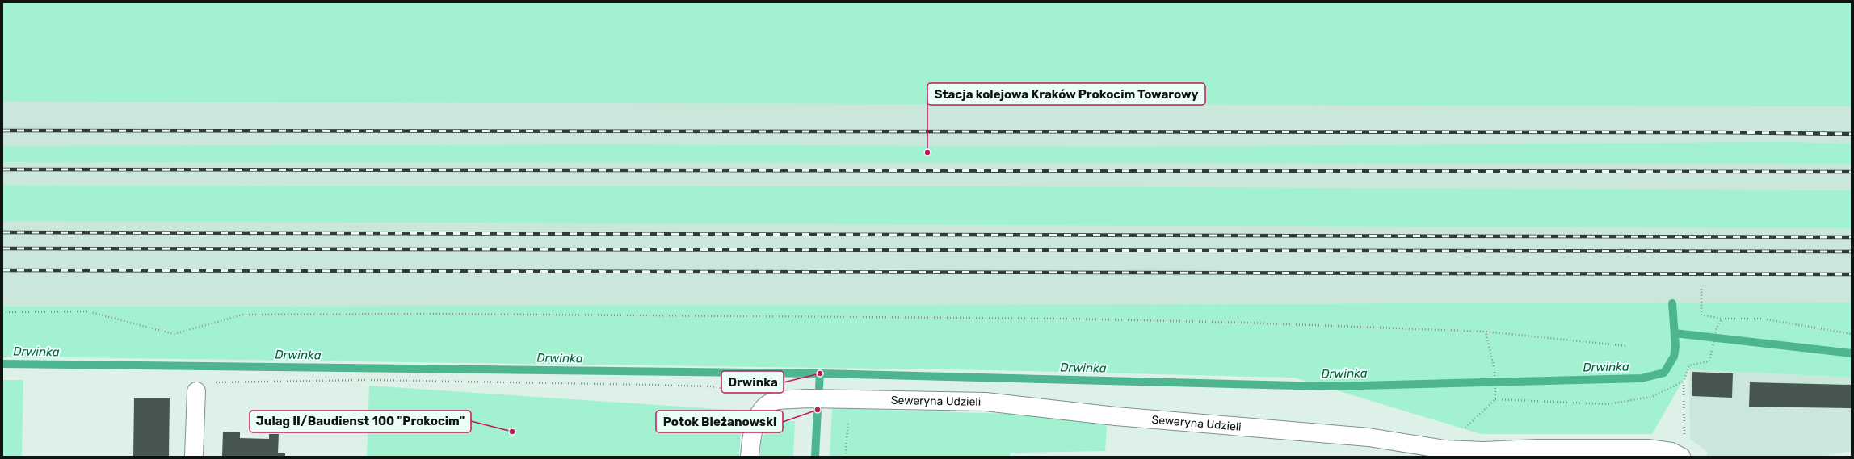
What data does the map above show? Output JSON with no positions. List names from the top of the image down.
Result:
{
  "streets": {
    "street": ["Seweryna Udzieli"]
  },
  "water": ["Drwinka"],
  "places": [
    "Stacja kolejowa Kraków Prokocim Towarowy",
    "Drwinka",
    "Potok Bieżanowski",
    "Julag II/Baudienst 100 \"Prokocim\""
  ]
}
